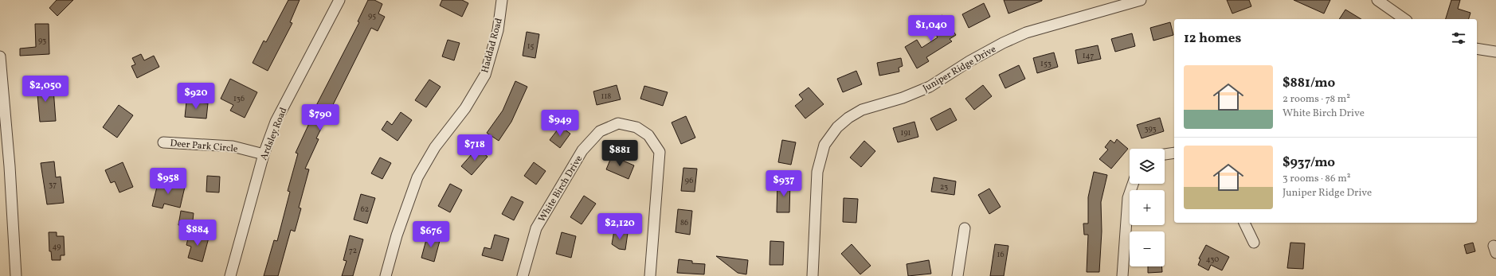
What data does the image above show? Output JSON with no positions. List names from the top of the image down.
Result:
{
  "streets": {
    "street": [
      "Haddad Road",
      "Juniper Ridge Drive",
      "Ardsley Road",
      "Deer Park Circle",
      "White Birch Drive"
    ]
  },
  "crossings": [
    ["Ardsley Road", "Deer Park Circle"]
  ],
  "house_numbers": [
    "95",
    "93",
    "15",
    "147",
    "153",
    "118",
    "136",
    "393",
    "191",
    "96",
    "37",
    "23",
    "62",
    "86",
    "49",
    "72",
    "16",
    "430"
  ],
  "page": {
    "price": [
      "$1,040",
      "$2,050",
      "$920",
      "$790",
      "$949",
      "$718",
      "$881",
      "$958",
      "$937",
      "$2,120",
      "$884",
      "$676"
    ],
    "heading": "12 homes",
    "list": [
      {
        "name": "$881/mo",
        "note": "2 rooms · 78 m² · White Birch Drive"
      },
      {
        "name": "$937/mo",
        "note": "3 rooms · 86 m² · Juniper Ridge Drive"
      }
    ],
    "map_buttons": ["+", "−"]
  }
}
